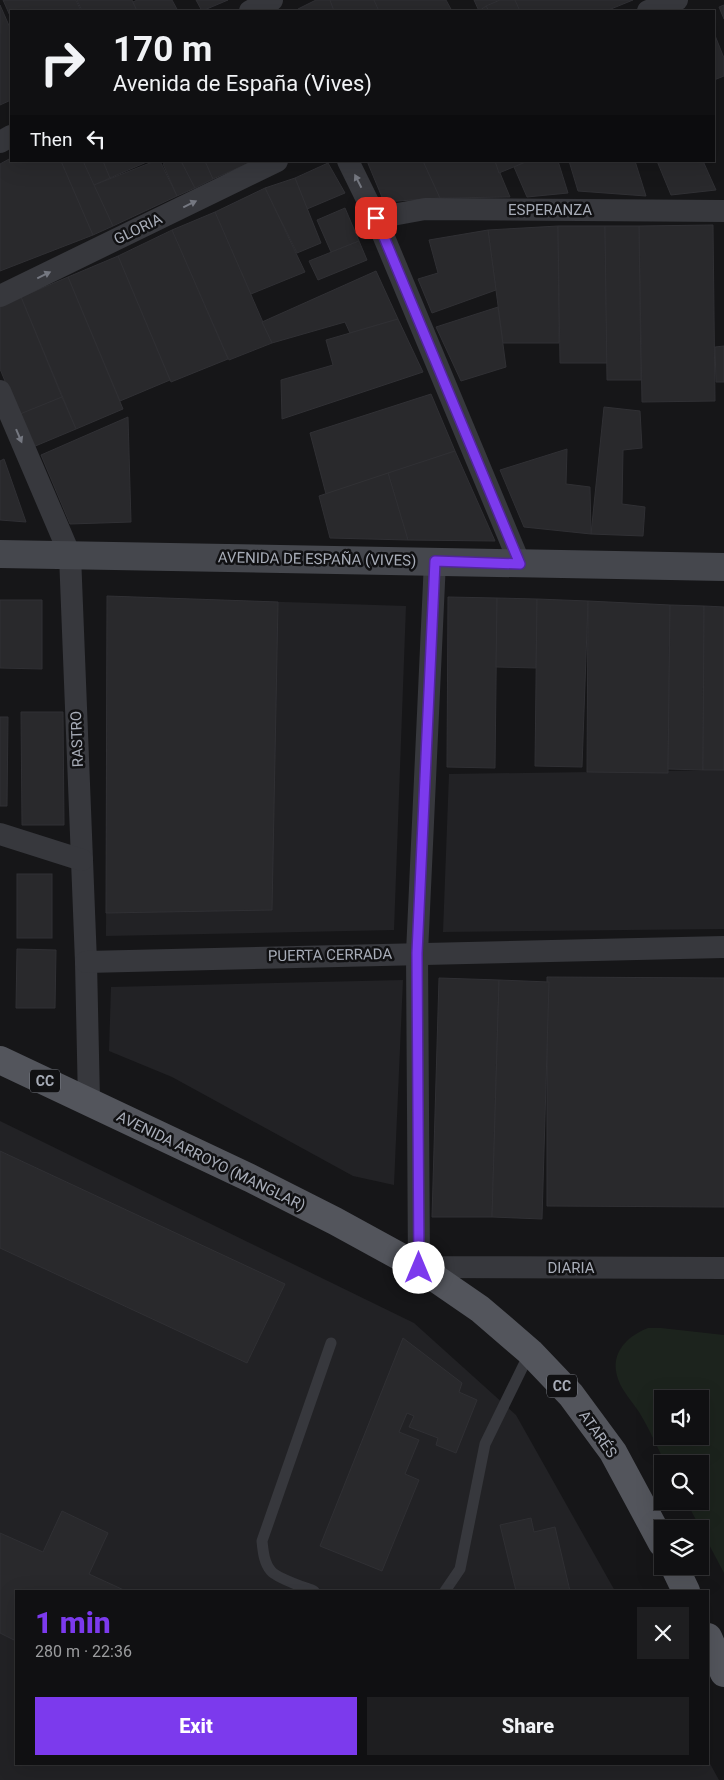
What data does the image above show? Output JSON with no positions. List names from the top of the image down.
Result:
{
  "streets": {
    "main road": ["CC", "AVENIDA ARROYO (MANGLAR)", "ATARÉS"],
    "street": [
      "ESPERANZA",
      "GLORIA",
      "AVENIDA DE ESPAÑA (VIVES)",
      "RASTRO",
      "PUERTA CERRADA",
      "DIARIA"
    ]
  },
  "crossings": [
    ["AVENIDA DE ESPAÑA (VIVES)", "RASTRO"],
    ["RASTRO", "PUERTA CERRADA"],
    ["RASTRO", "AVENIDA ARROYO (MANGLAR)"],
    ["AVENIDA ARROYO (MANGLAR)", "DIARIA"],
    ["AVENIDA ARROYO (MANGLAR)", "ATARÉS"],
    ["DIARIA", "ATARÉS"]
  ],
  "one_way": ["GLORIA"],
  "page": {
    "turn": ["170 m", "Avenida de España (Vives)"],
    "then": "Then",
    "heading": ["1 min", "280 m · 22:36"],
    "buttons": ["Exit", "Share"]
  }
}
